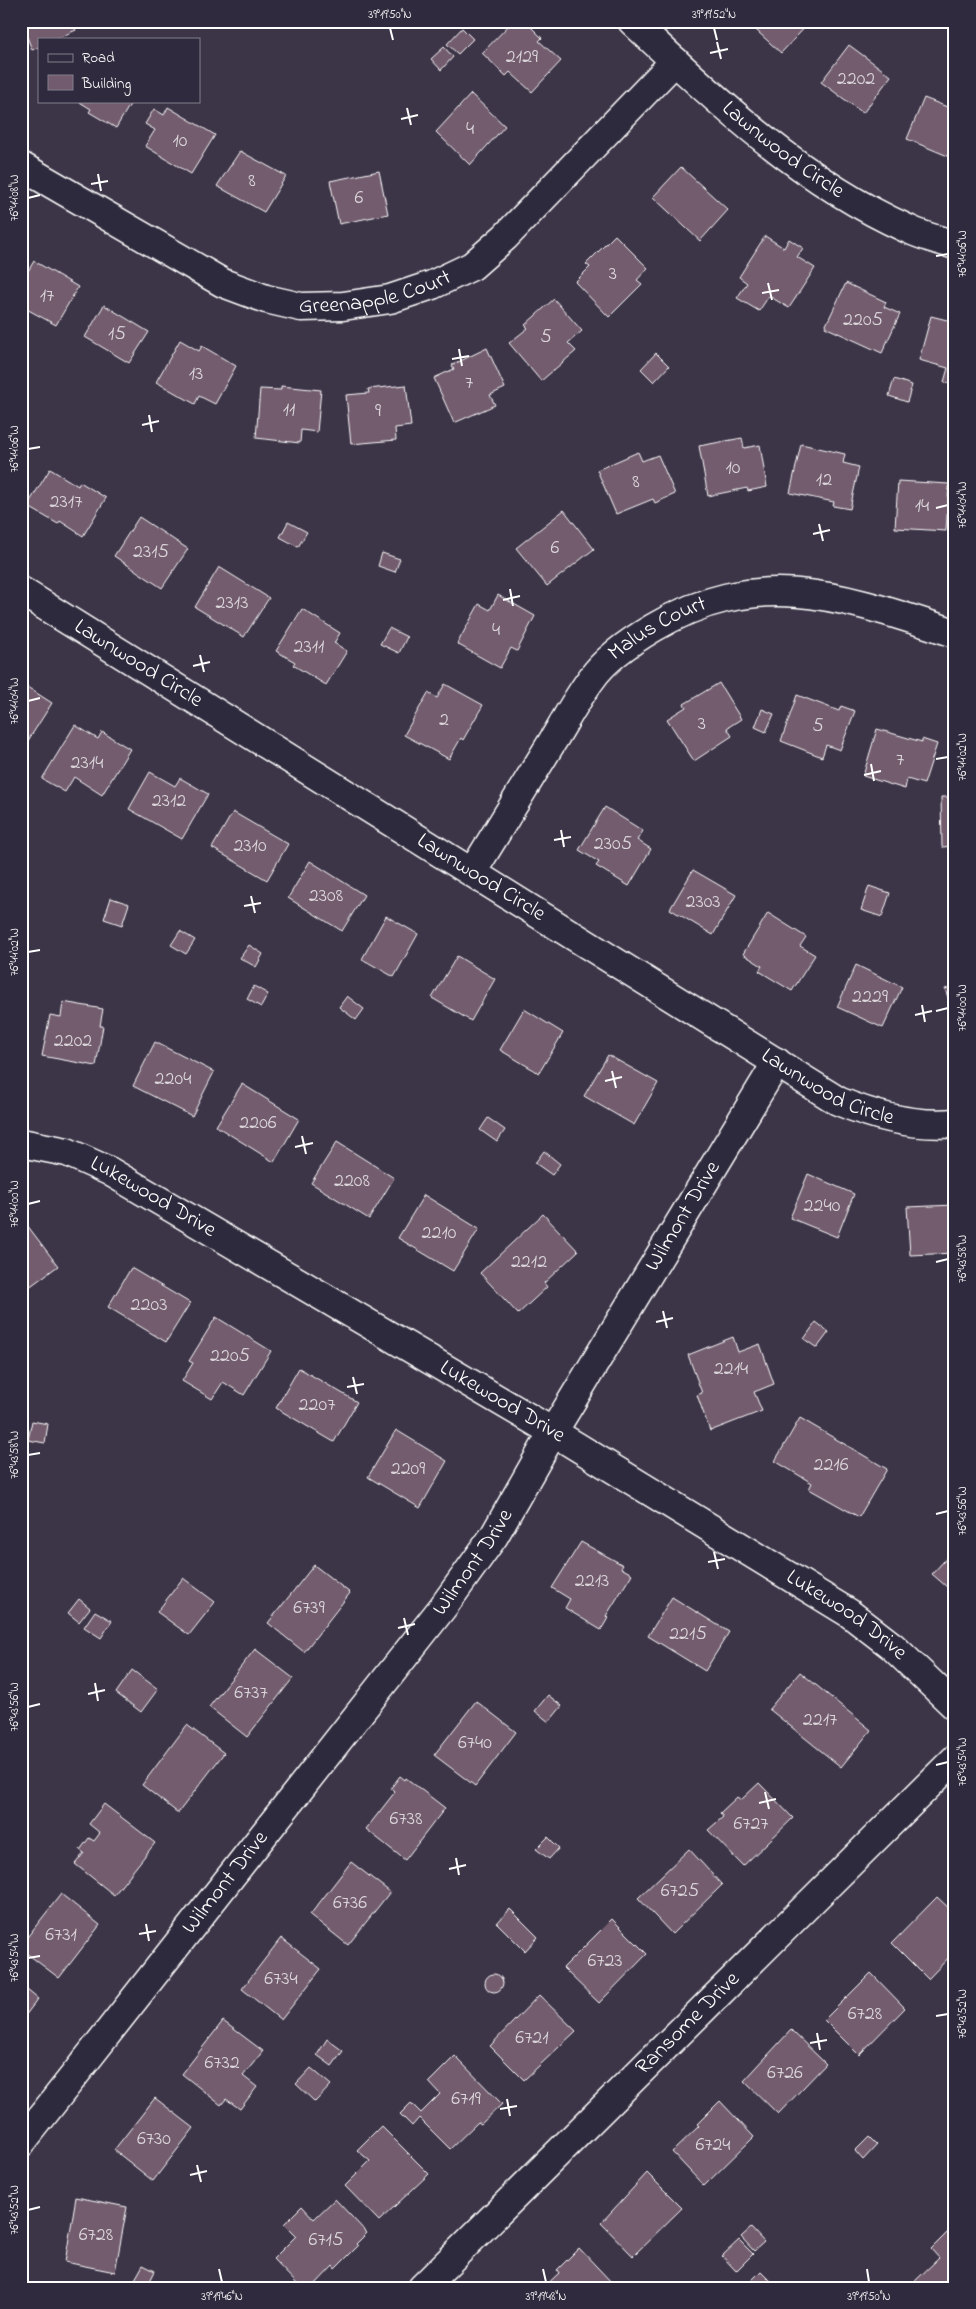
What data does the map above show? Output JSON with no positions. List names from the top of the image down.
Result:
{
  "streets": {
    "street": [
      "Lawnwood Circle",
      "Greenapple Court",
      "Malus Court",
      "Lukewood Drive",
      "Wilmont Drive",
      "Ransome Drive"
    ]
  },
  "crossings": [
    ["Lawnwood Circle", "Greenapple Court"],
    ["Lawnwood Circle", "Malus Court"],
    ["Lawnwood Circle", "Wilmont Drive"],
    ["Lukewood Drive", "Wilmont Drive"]
  ],
  "house_numbers": [
    "2129",
    "2202",
    "4",
    "10",
    "8",
    "6",
    "3",
    "17",
    "2205",
    "15",
    "5",
    "13",
    "7",
    "11",
    "9",
    "10",
    "12",
    "8",
    "2317",
    "14",
    "6",
    "2315",
    "2313",
    "4",
    "2311",
    "2",
    "3",
    "5",
    "7",
    "2314",
    "2312",
    "2305",
    "2310",
    "2308",
    "2303",
    "2229",
    "2202",
    "2204",
    "2206",
    "2208",
    "2240",
    "2210",
    "2212",
    "2203",
    "2205",
    "2214",
    "2207",
    "2216",
    "2209",
    "2213",
    "6739",
    "2215",
    "6737",
    "2217",
    "6740",
    "6738",
    "6727",
    "6725",
    "6736",
    "6731",
    "6723",
    "6734",
    "6728",
    "6721",
    "6732",
    "6726",
    "6719",
    "6730",
    "6724",
    "6728",
    "6715"
  ],
  "legend": ["Road", "Building"],
  "coordinates": [
    "39°19'50\"N",
    "39°19'52\"N",
    "76°44'08\"W",
    "76°44'06\"W",
    "76°44'04\"W",
    "76°44'02\"W",
    "76°44'00\"W",
    "76°43'58\"W",
    "76°43'56\"W",
    "76°43'54\"W",
    "76°43'52\"W",
    "39°19'46\"N",
    "39°19'48\"N"
  ]
}
